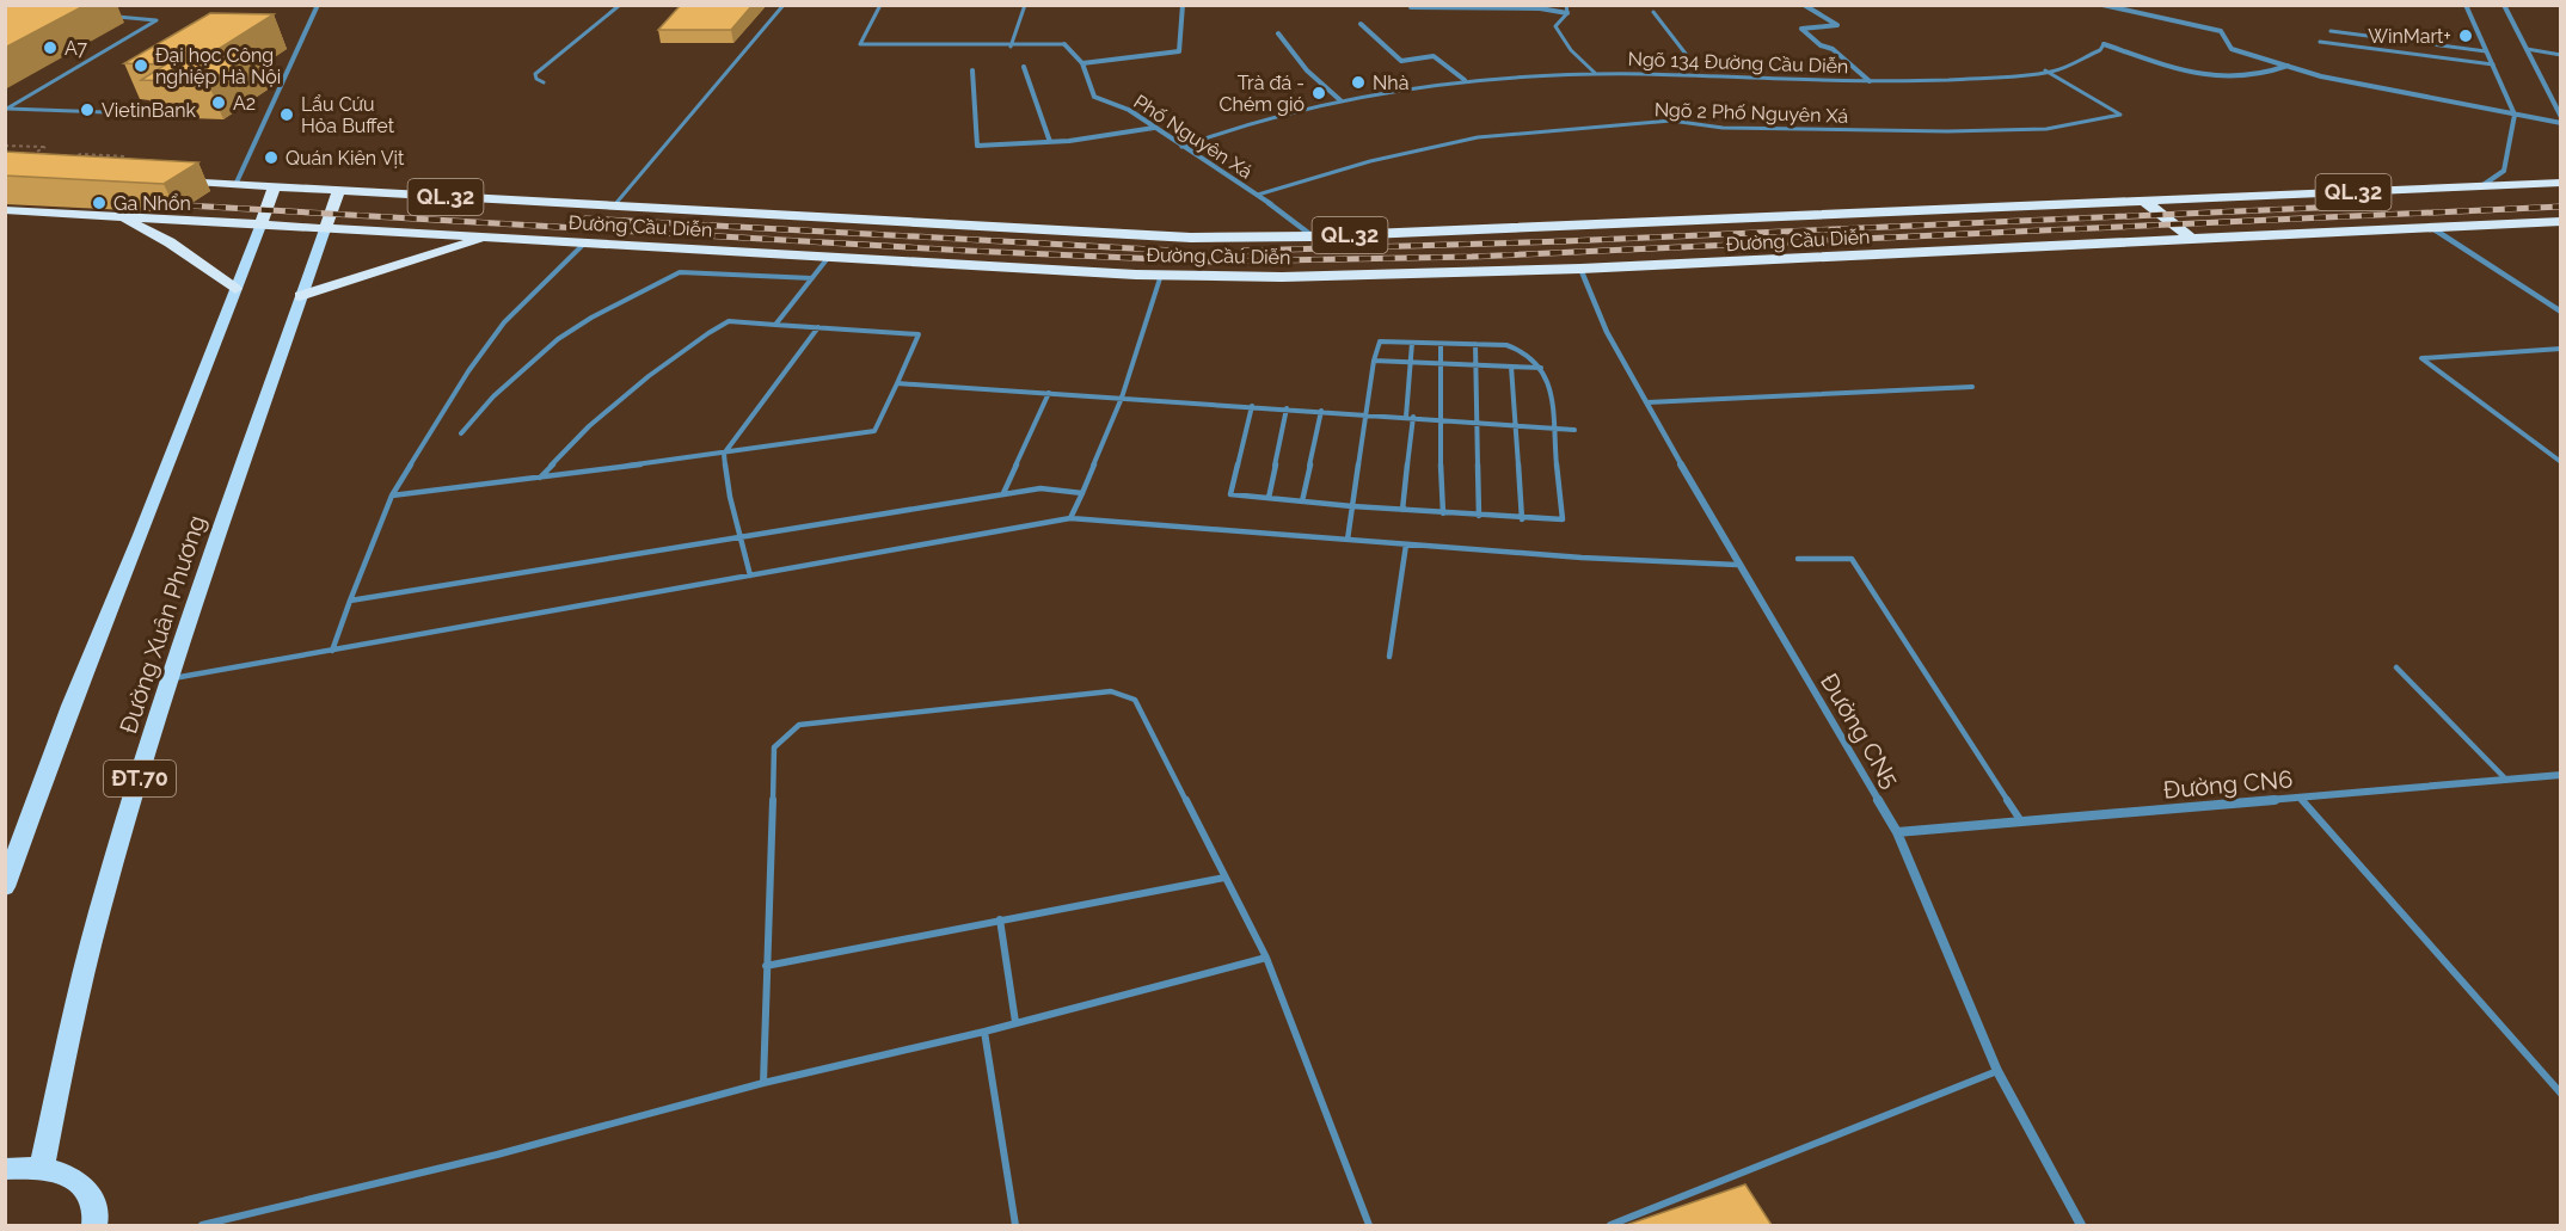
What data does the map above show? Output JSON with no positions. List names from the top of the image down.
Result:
{
  "streets": {
    "highway": ["QL.32", "Đường Cầu Diễn", "ĐT.70"],
    "main road": ["Đường Xuân Phương"],
    "street": [
      "Ngõ 134 Đường Cầu Diễn",
      "Phố Nguyên Xá",
      "Đường CN5",
      "Đường CN6"
    ],
    "lane": ["Ngõ 2 Phố Nguyên Xá"]
  },
  "crossings": [
    ["Ngõ 134 Đường Cầu Diễn", "Ngõ 2 Phố Nguyên Xá"],
    ["Ngõ 134 Đường Cầu Diễn", "Phố Nguyên Xá"],
    ["Ngõ 2 Phố Nguyên Xá", "Phố Nguyên Xá"],
    ["Phố Nguyên Xá", "Đường Cầu Diễn"],
    ["Đường Cầu Diễn", "Đường Xuân Phương"],
    ["Đường Cầu Diễn", "Đường CN5"],
    ["Đường Cầu Diễn", "ĐT.70"],
    ["Đường Xuân Phương", "ĐT.70"],
    ["Đường CN5", "Đường CN6"]
  ],
  "places": [
    "WinMart+",
    "A7",
    "Đại học Công nghiệp Hà Nội",
    "Nhà",
    "Trà đá - Chém gió",
    "A2",
    "VietinBank",
    "Lẩu Cứu Hỏa Buffet",
    "Quán Kiên Vịt",
    "Ga Nhổn"
  ]
}
